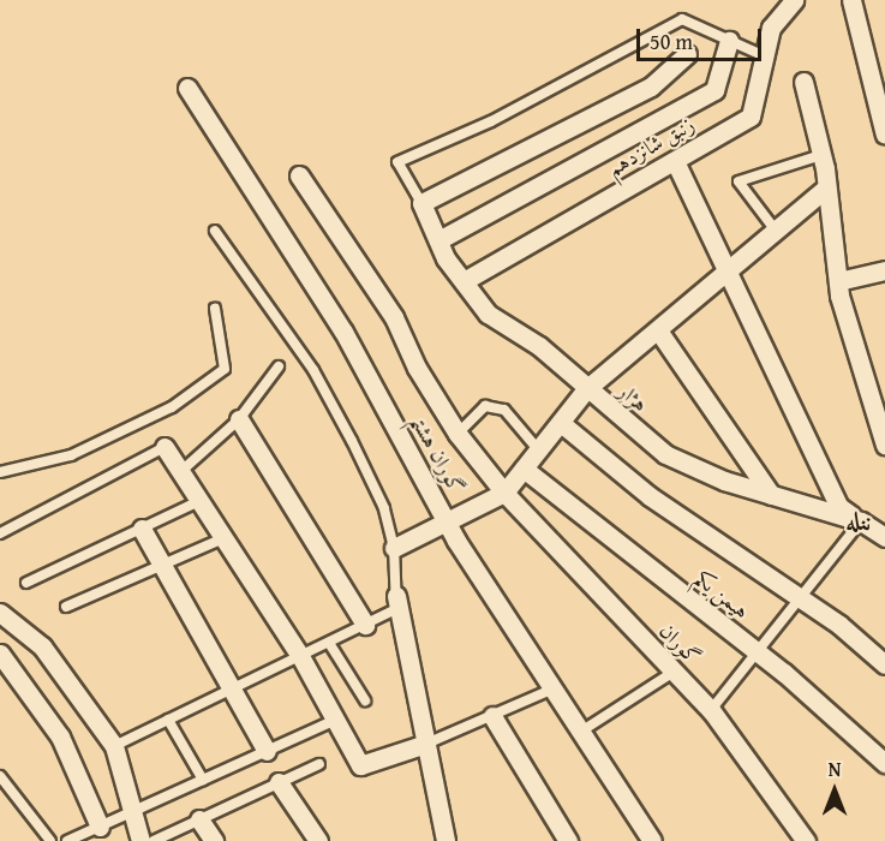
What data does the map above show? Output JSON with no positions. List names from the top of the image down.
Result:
{
  "streets": {
    "street": [
      "زنبق شانزدهم",
      "هژار",
      "گوران هشتم",
      "هیمن یکم",
      "گوران"
    ]
  },
  "crossings": [
    ["زنبق شانزدهم", "هژار"]
  ],
  "districts": ["ننله"],
  "scale_bar": "50 m",
  "north": "top"
}
